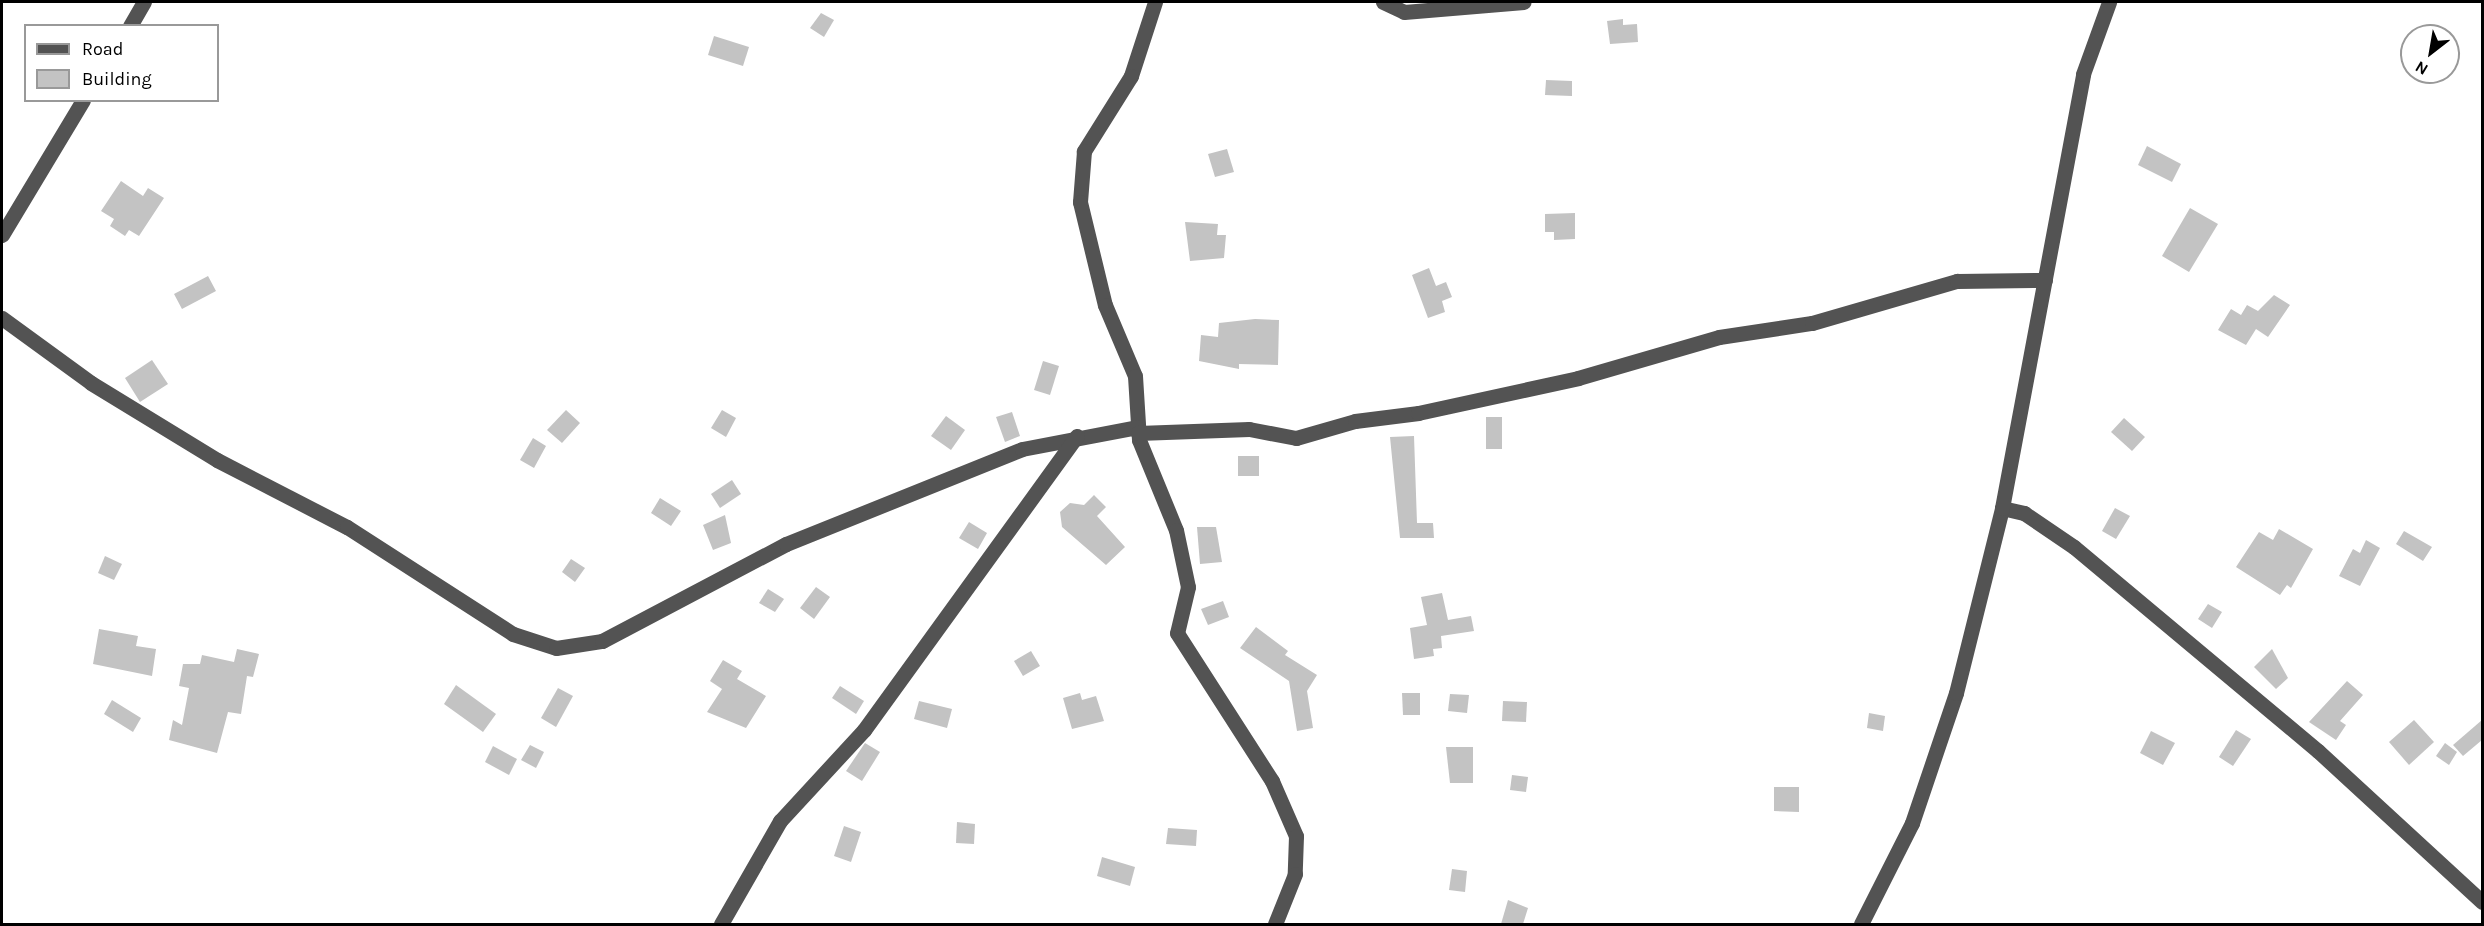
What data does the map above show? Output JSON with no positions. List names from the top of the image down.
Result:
{
  "legend": ["Road", "Building"],
  "north": "bottom left"
}
